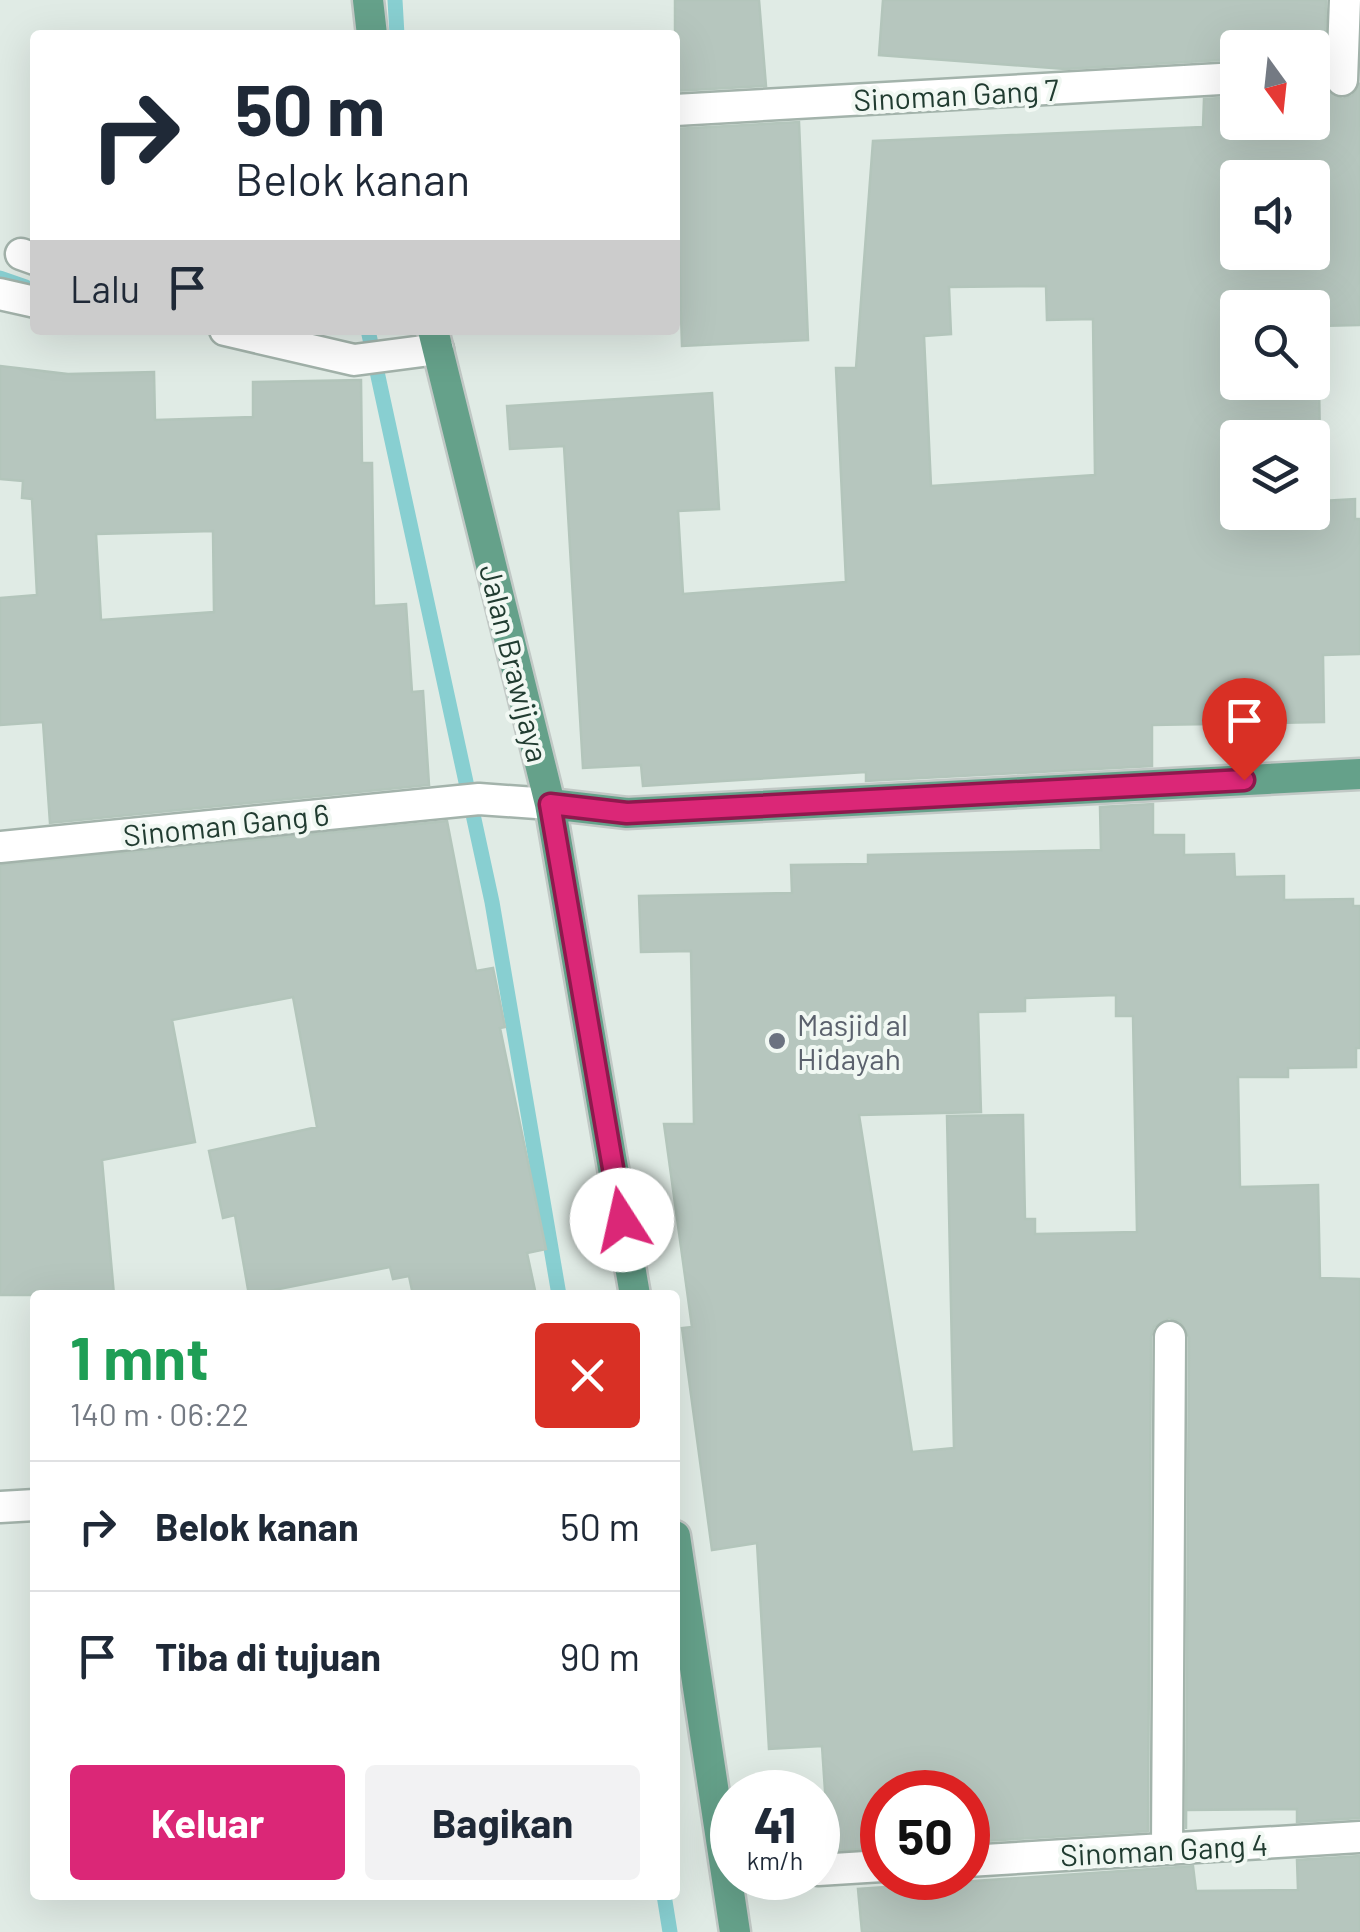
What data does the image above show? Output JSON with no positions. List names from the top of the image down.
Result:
{
  "streets": {
    "main road": ["Jalan Brawijaya"],
    "street": ["Sinoman Gang 7", "Sinoman Gang 6", "Sinoman Gang 4"]
  },
  "crossings": [
    ["Jalan Brawijaya", "Sinoman Gang 6"]
  ],
  "places": ["Masjid al Hidayah"],
  "north": "bottom",
  "page": {
    "turn": ["50 m", "Belok kanan"],
    "then": "Lalu",
    "heading": ["1 mnt", "140 m · 06:22"],
    "list": [
      {
        "name": "Belok kanan",
        "value": "50 m"
      },
      {
        "name": "Tiba di tujuan",
        "value": "90 m"
      }
    ],
    "buttons": ["Keluar", "Bagikan"],
    "speed": "41 km/h",
    "limit": "50"
  }
}
